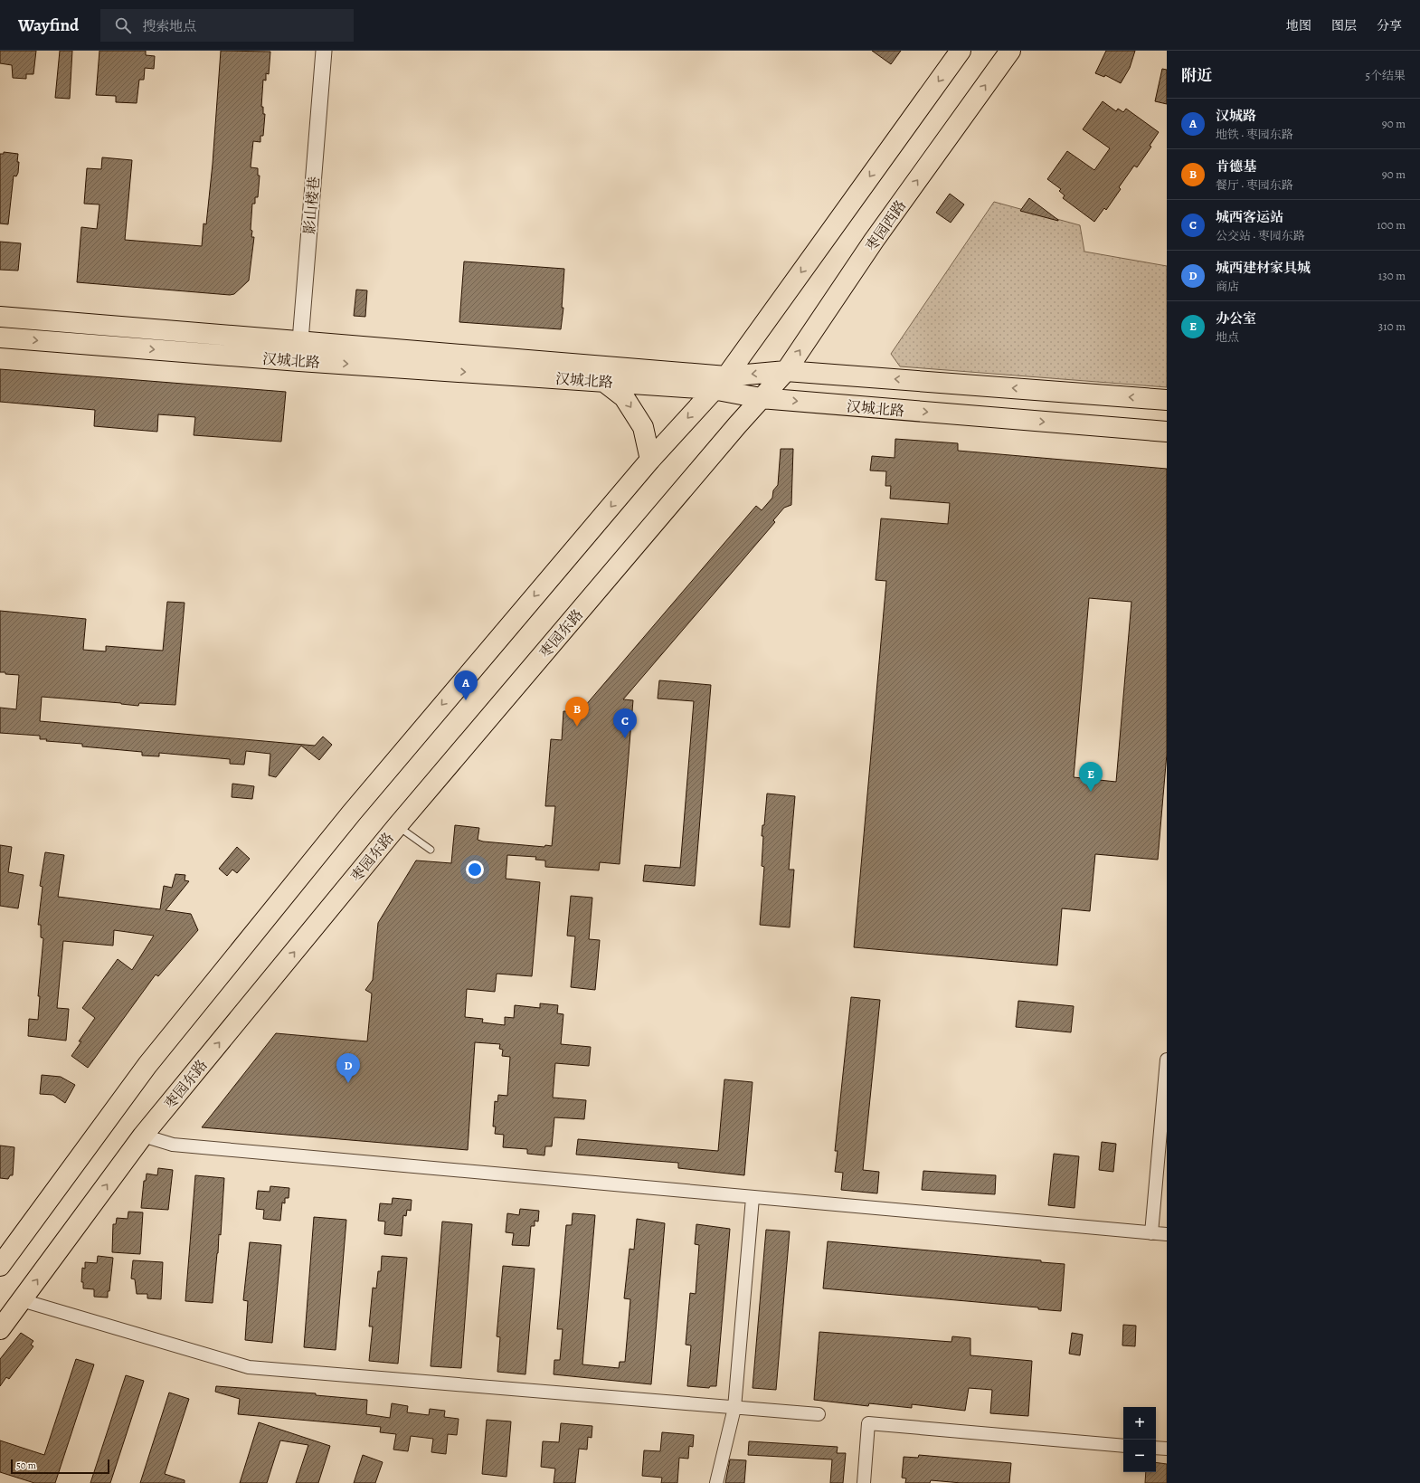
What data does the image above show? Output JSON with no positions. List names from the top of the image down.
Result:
{
  "streets": {
    "main road": ["枣园西路", "汉城北路", "枣园东路"],
    "street": ["影山楼巷"]
  },
  "crossings": [
    ["影山楼巷", "汉城北路"],
    ["枣园西路", "汉城北路"],
    ["枣园西路", "枣园东路"],
    ["汉城北路", "枣园东路"]
  ],
  "scale_bar": "50 m",
  "page": {
    "header": "Wayfind",
    "search": "搜索地点",
    "nav": ["地图", "图层", "分享"],
    "heading": ["附近", "5个结果"],
    "list": [
      {
        "mark": "A",
        "name": "汉城路",
        "note": "地铁 · 枣园东路",
        "value": "90 m"
      },
      {
        "mark": "B",
        "name": "肯德基",
        "note": "餐厅 · 枣园东路",
        "value": "90 m"
      },
      {
        "mark": "C",
        "name": "城西客运站",
        "note": "公交站 · 枣园东路",
        "value": "100 m"
      },
      {
        "mark": "D",
        "name": "城西建材家具城",
        "note": "商店",
        "value": "130 m"
      },
      {
        "mark": "E",
        "name": "办公室",
        "note": "地点",
        "value": "310 m"
      }
    ],
    "pins": [
      "A",
      "B",
      "C",
      "E",
      "D"
    ],
    "map_buttons": ["+", "−"],
    "scale": "50 m"
  }
}
